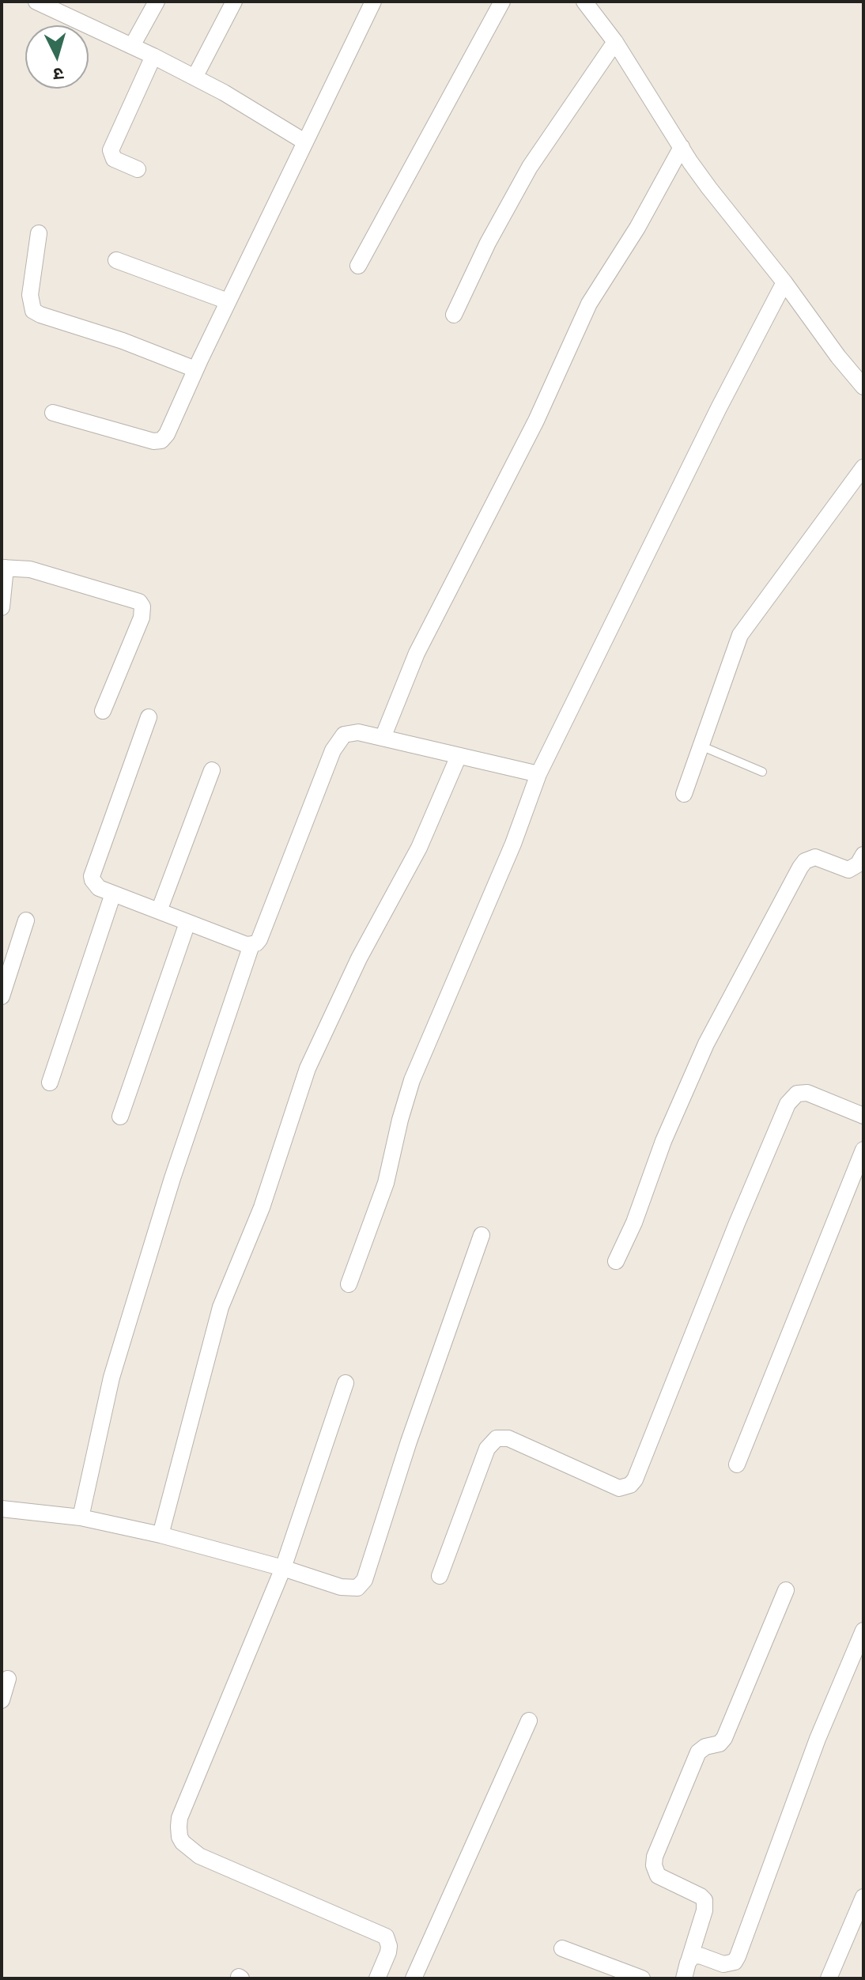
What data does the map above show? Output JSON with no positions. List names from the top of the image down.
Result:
{
  "north": "bottom"
}
